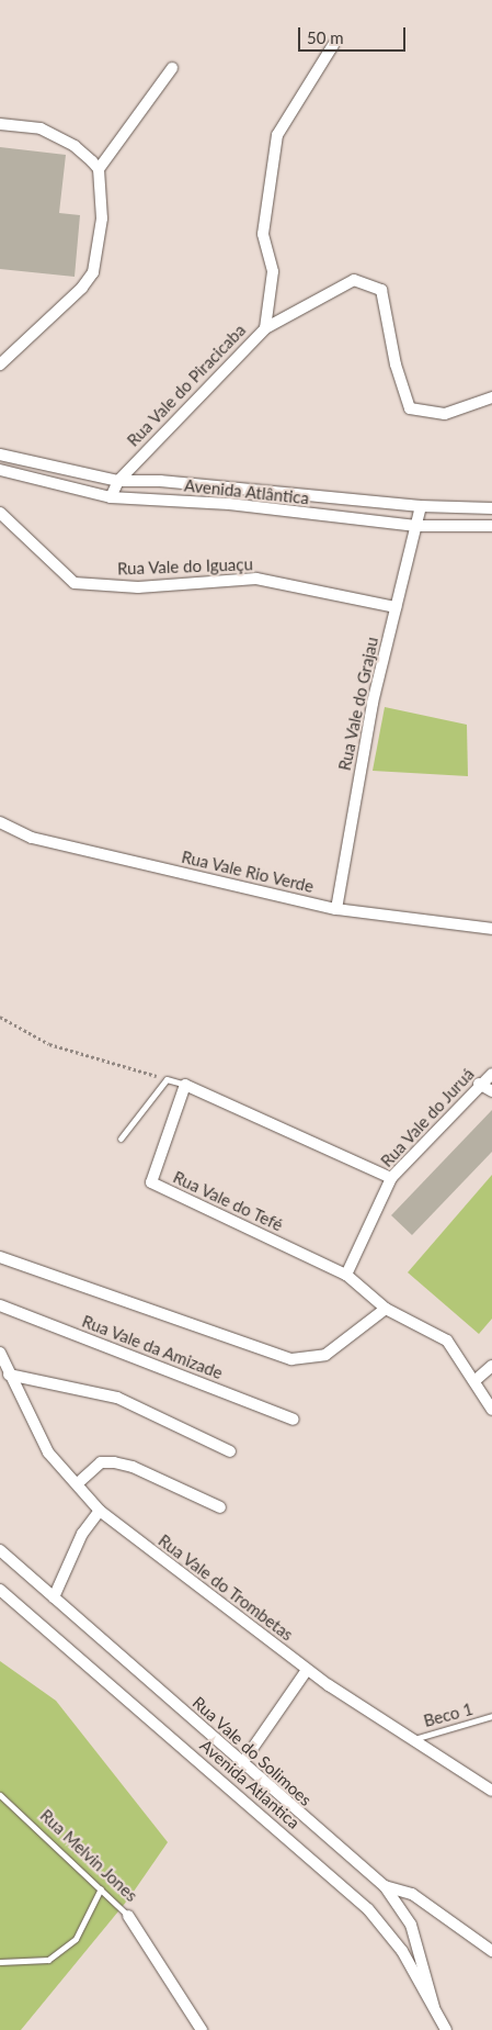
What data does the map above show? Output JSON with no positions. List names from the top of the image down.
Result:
{
  "streets": {
    "street": [
      "Rua Vale do Piracicaba",
      "Avenida Atlântica",
      "Rua Vale do Iguaçu",
      "Rua Vale do Grajau",
      "Rua Vale Rio Verde",
      "Rua Vale do Juruá",
      "Rua Vale do Tefé",
      "Rua Vale da Amizade",
      "Rua Vale do Trombetas",
      "Rua Vale do Solimoes",
      "Avenida Atlantica",
      "Rua Melvin Jones"
    ],
    "lane": ["Beco 1"]
  },
  "crossings": [
    ["Rua Vale do Piracicaba", "Avenida Atlântica"],
    ["Avenida Atlântica", "Rua Vale do Grajau"],
    ["Rua Vale do Iguaçu", "Rua Vale do Grajau"],
    ["Rua Vale do Grajau", "Rua Vale Rio Verde"],
    ["Rua Vale do Juruá", "Rua Vale do Tefé"],
    ["Rua Vale do Trombetas", "Beco 1"],
    ["Rua Vale do Solimoes", "Avenida Atlantica"]
  ],
  "scale_bar": "50 m"
}
